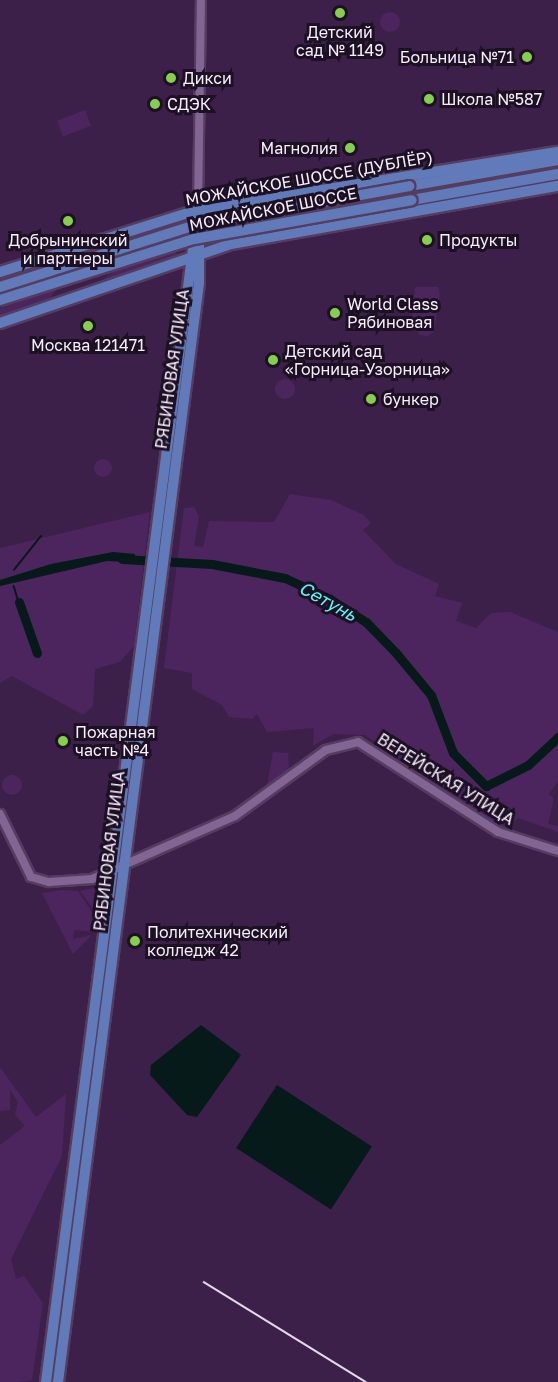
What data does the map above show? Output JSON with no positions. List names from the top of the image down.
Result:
{
  "streets": {
    "main road": ["МОЖАЙСКОЕ ШОССЕ (ДУБЛЁР)", "МОЖАЙСКОЕ ШОССЕ", "РЯБИНОВАЯ УЛИЦА"],
    "street": ["ВЕРЕЙСКАЯ УЛИЦА"]
  },
  "crossings": [
    ["МОЖАЙСКОЕ ШОССЕ (ДУБЛЁР)", "РЯБИНОВАЯ УЛИЦА"],
    ["РЯБИНОВАЯ УЛИЦА", "ВЕРЕЙСКАЯ УЛИЦА"]
  ],
  "water": ["Сетунь"],
  "places": [
    "Детский сад № 1149",
    "Больница №71",
    "Дикси",
    "Школа №587",
    "СДЭК",
    "Магнолия",
    "Добрынинский и партнеры",
    "Продукты",
    "World Class Рябиновая",
    "Москва 121471",
    "Детский сад «Горница-Узорница»",
    "бункер",
    "Пожарная часть №4",
    "Политехнический колледж 42"
  ]
}
